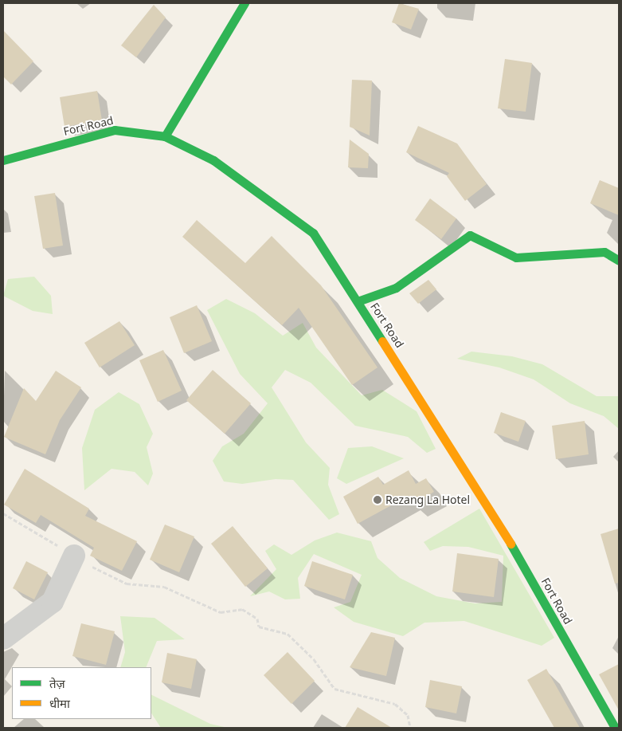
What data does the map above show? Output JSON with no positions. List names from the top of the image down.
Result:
{
  "streets": {
    "street": ["Fort Road"]
  },
  "places": ["Rezang La Hotel"],
  "legend": ["तेज़", "धीमा"]
}
